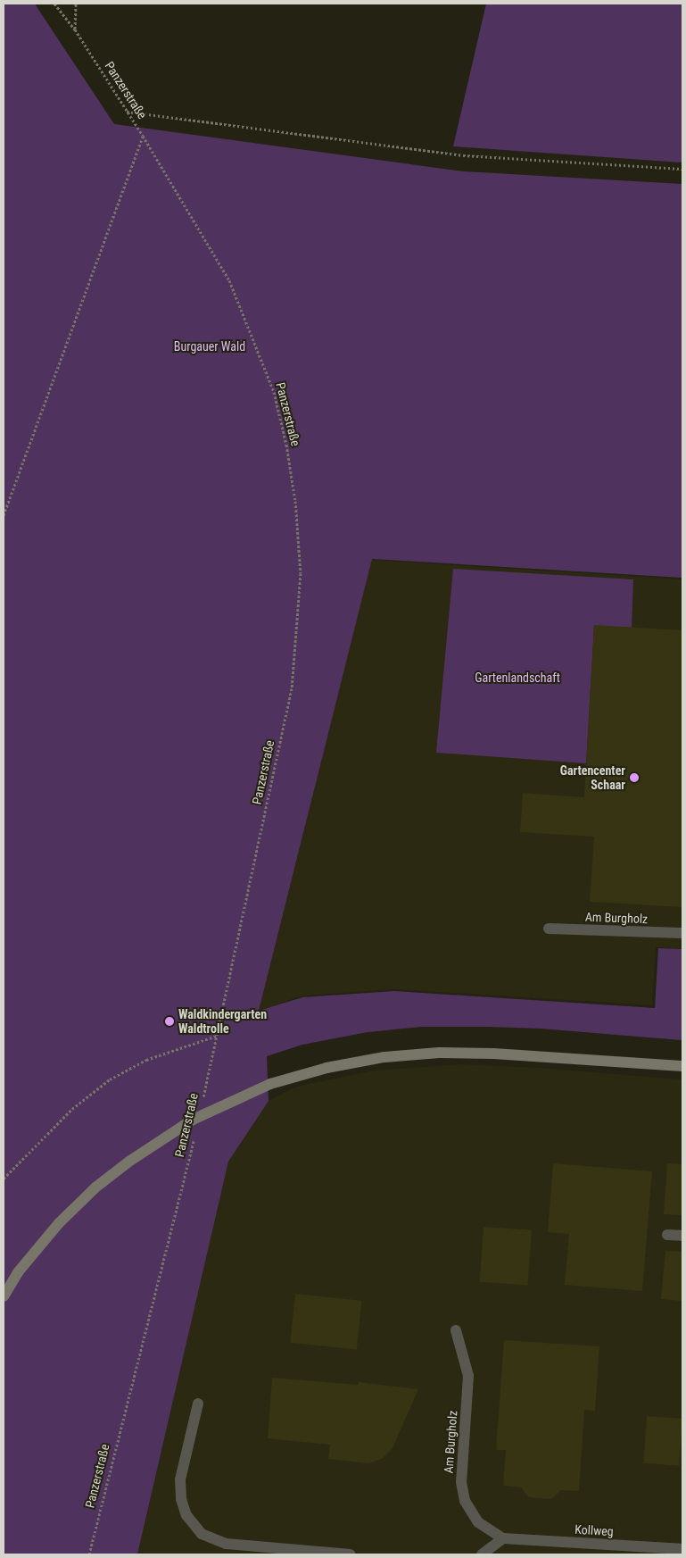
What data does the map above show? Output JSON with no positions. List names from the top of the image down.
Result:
{
  "streets": {
    "street": ["Am Burgholz", "Kollweg"],
    "path": ["Panzerstraße"]
  },
  "crossings": [
    ["Am Burgholz", "Kollweg"]
  ],
  "parks": ["Burgauer Wald", "Gartenlandschaft"],
  "places": ["Gartencenter Schaar", "Waldkindergarten Waldtrolle"]
}
